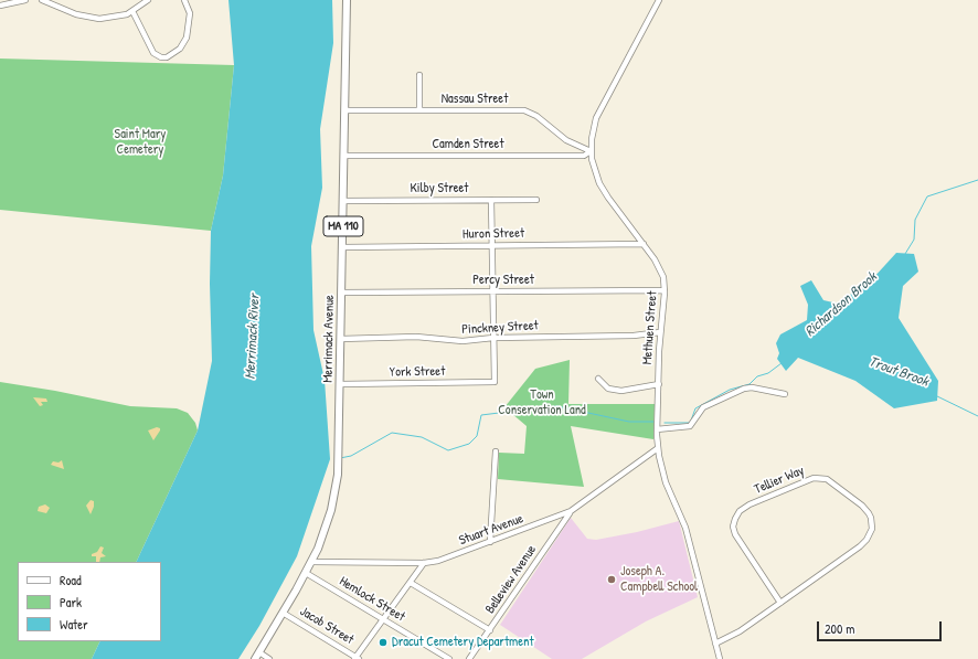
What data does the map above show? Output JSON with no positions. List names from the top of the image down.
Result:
{
  "streets": {
    "main road": ["MA 110", "Merrimack Avenue"],
    "street": [
      "Nassau Street",
      "Camden Street",
      "Kilby Street",
      "Huron Street",
      "Percy Street",
      "Pinckney Street",
      "Methuen Street",
      "York Street",
      "Tellier Way",
      "Stuart Avenue",
      "Belleview Avenue",
      "Hemlock Street",
      "Jacob Street"
    ]
  },
  "crossings": [
    ["Nassau Street", "Camden Street"],
    ["Nassau Street", "Methuen Street"],
    ["Nassau Street", "Merrimack Avenue"],
    ["Camden Street", "Methuen Street"],
    ["Camden Street", "Merrimack Avenue"],
    ["Kilby Street", "Merrimack Avenue"],
    ["Huron Street", "Methuen Street"],
    ["Huron Street", "Merrimack Avenue"],
    ["Percy Street", "Methuen Street"],
    ["Percy Street", "Merrimack Avenue"],
    ["Pinckney Street", "Methuen Street"],
    ["Pinckney Street", "Merrimack Avenue"],
    ["Pinckney Street", "York Street"],
    ["Methuen Street", "Tellier Way"],
    ["Methuen Street", "Stuart Avenue"],
    ["Merrimack Avenue", "York Street"],
    ["Merrimack Avenue", "Stuart Avenue"],
    ["Merrimack Avenue", "Hemlock Street"],
    ["Merrimack Avenue", "Jacob Street"],
    ["Stuart Avenue", "Belleview Avenue"]
  ],
  "water": ["Richardson Brook", "Merrimack River", "Trout Brook"],
  "parks": ["Saint Mary Cemetery", "Town Conservation Land"],
  "places": ["Joseph A. Campbell School", "Dracut Cemetery Department"],
  "legend": ["Road", "Park", "Water"],
  "scale_bar": "200 m"
}
